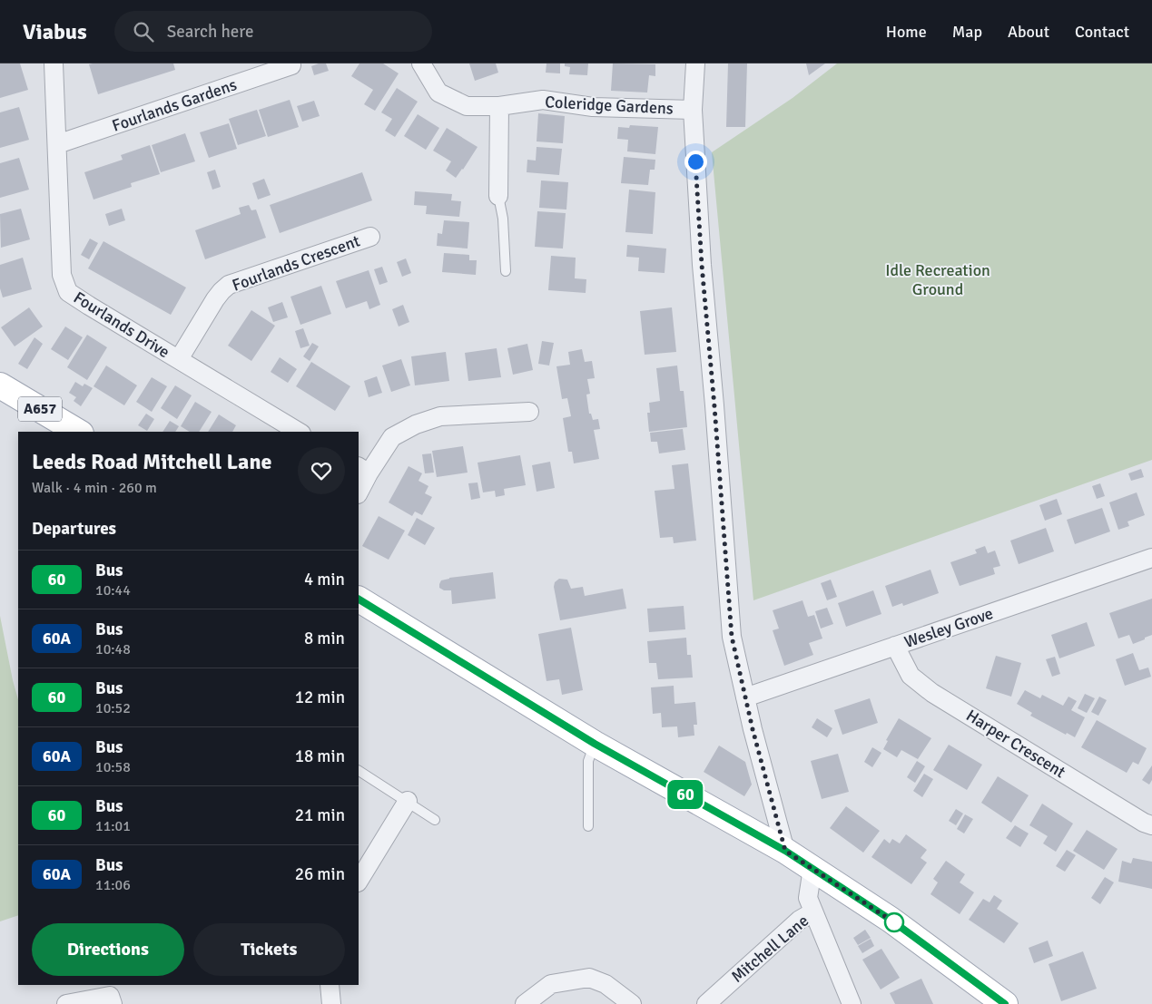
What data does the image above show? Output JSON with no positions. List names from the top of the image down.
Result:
{
  "streets": {
    "main road": ["A657"],
    "street": [
      "Fourlands Gardens",
      "Coleridge Gardens",
      "Fourlands Crescent",
      "Fourlands Drive",
      "Wesley Grove",
      "Harper Crescent",
      "Mitchell Lane"
    ]
  },
  "crossings": [
    ["Fourlands Gardens", "Fourlands Drive"],
    ["Fourlands Crescent", "Fourlands Drive"],
    ["Wesley Grove", "Harper Crescent"]
  ],
  "parks": ["Idle Recreation Ground"],
  "lines": ["bus line 60"],
  "page": {
    "header": "Viabus",
    "search": "Search here",
    "nav": [
      "Home",
      "Map",
      "About",
      "Contact"
    ],
    "on_map": "60",
    "heading": [
      ["Leeds Road Mitchell Lane", "Walk · 4 min · 260 m"],
      "Departures"
    ],
    "list": [
      {
        "mark": "60",
        "name": "Bus",
        "note": "10:44",
        "value": "4 min"
      },
      {
        "mark": "60A",
        "name": "Bus",
        "note": "10:48",
        "value": "8 min"
      },
      {
        "mark": "60",
        "name": "Bus",
        "note": "10:52",
        "value": "12 min"
      },
      {
        "mark": "60A",
        "name": "Bus",
        "note": "10:58",
        "value": "18 min"
      },
      {
        "mark": "60",
        "name": "Bus",
        "note": "11:01",
        "value": "21 min"
      },
      {
        "mark": "60A",
        "name": "Bus",
        "note": "11:06",
        "value": "26 min"
      }
    ],
    "buttons": ["Directions", "Tickets"]
  }
}
